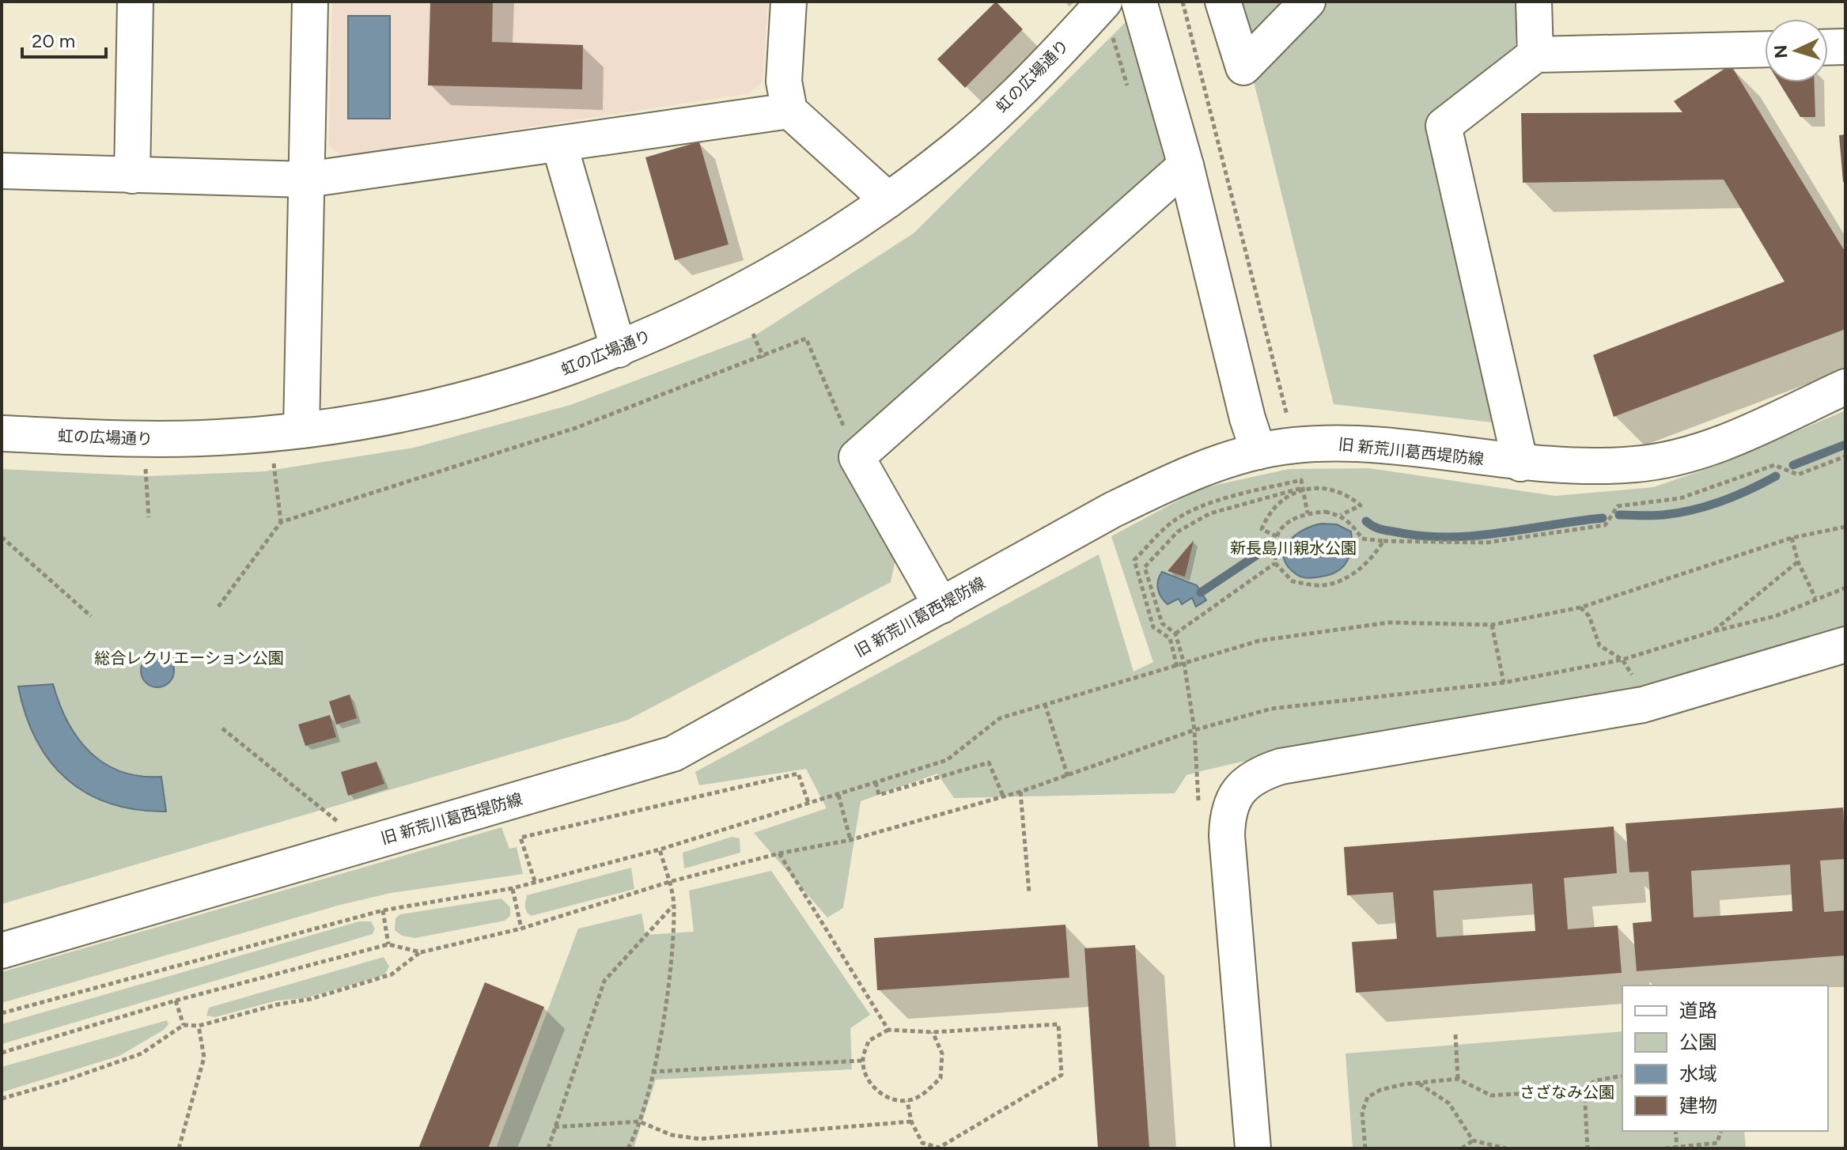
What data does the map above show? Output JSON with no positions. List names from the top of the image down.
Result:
{
  "streets": {
    "street": ["虹の広場通り", "旧 新荒川葛西堤防線"]
  },
  "parks": ["新長島川親水公園", "総合レクリエーション公園", "さざなみ公園"],
  "legend": [
    "道路",
    "公園",
    "水域",
    "建物"
  ],
  "scale_bar": "20 m",
  "north": "left"
}
